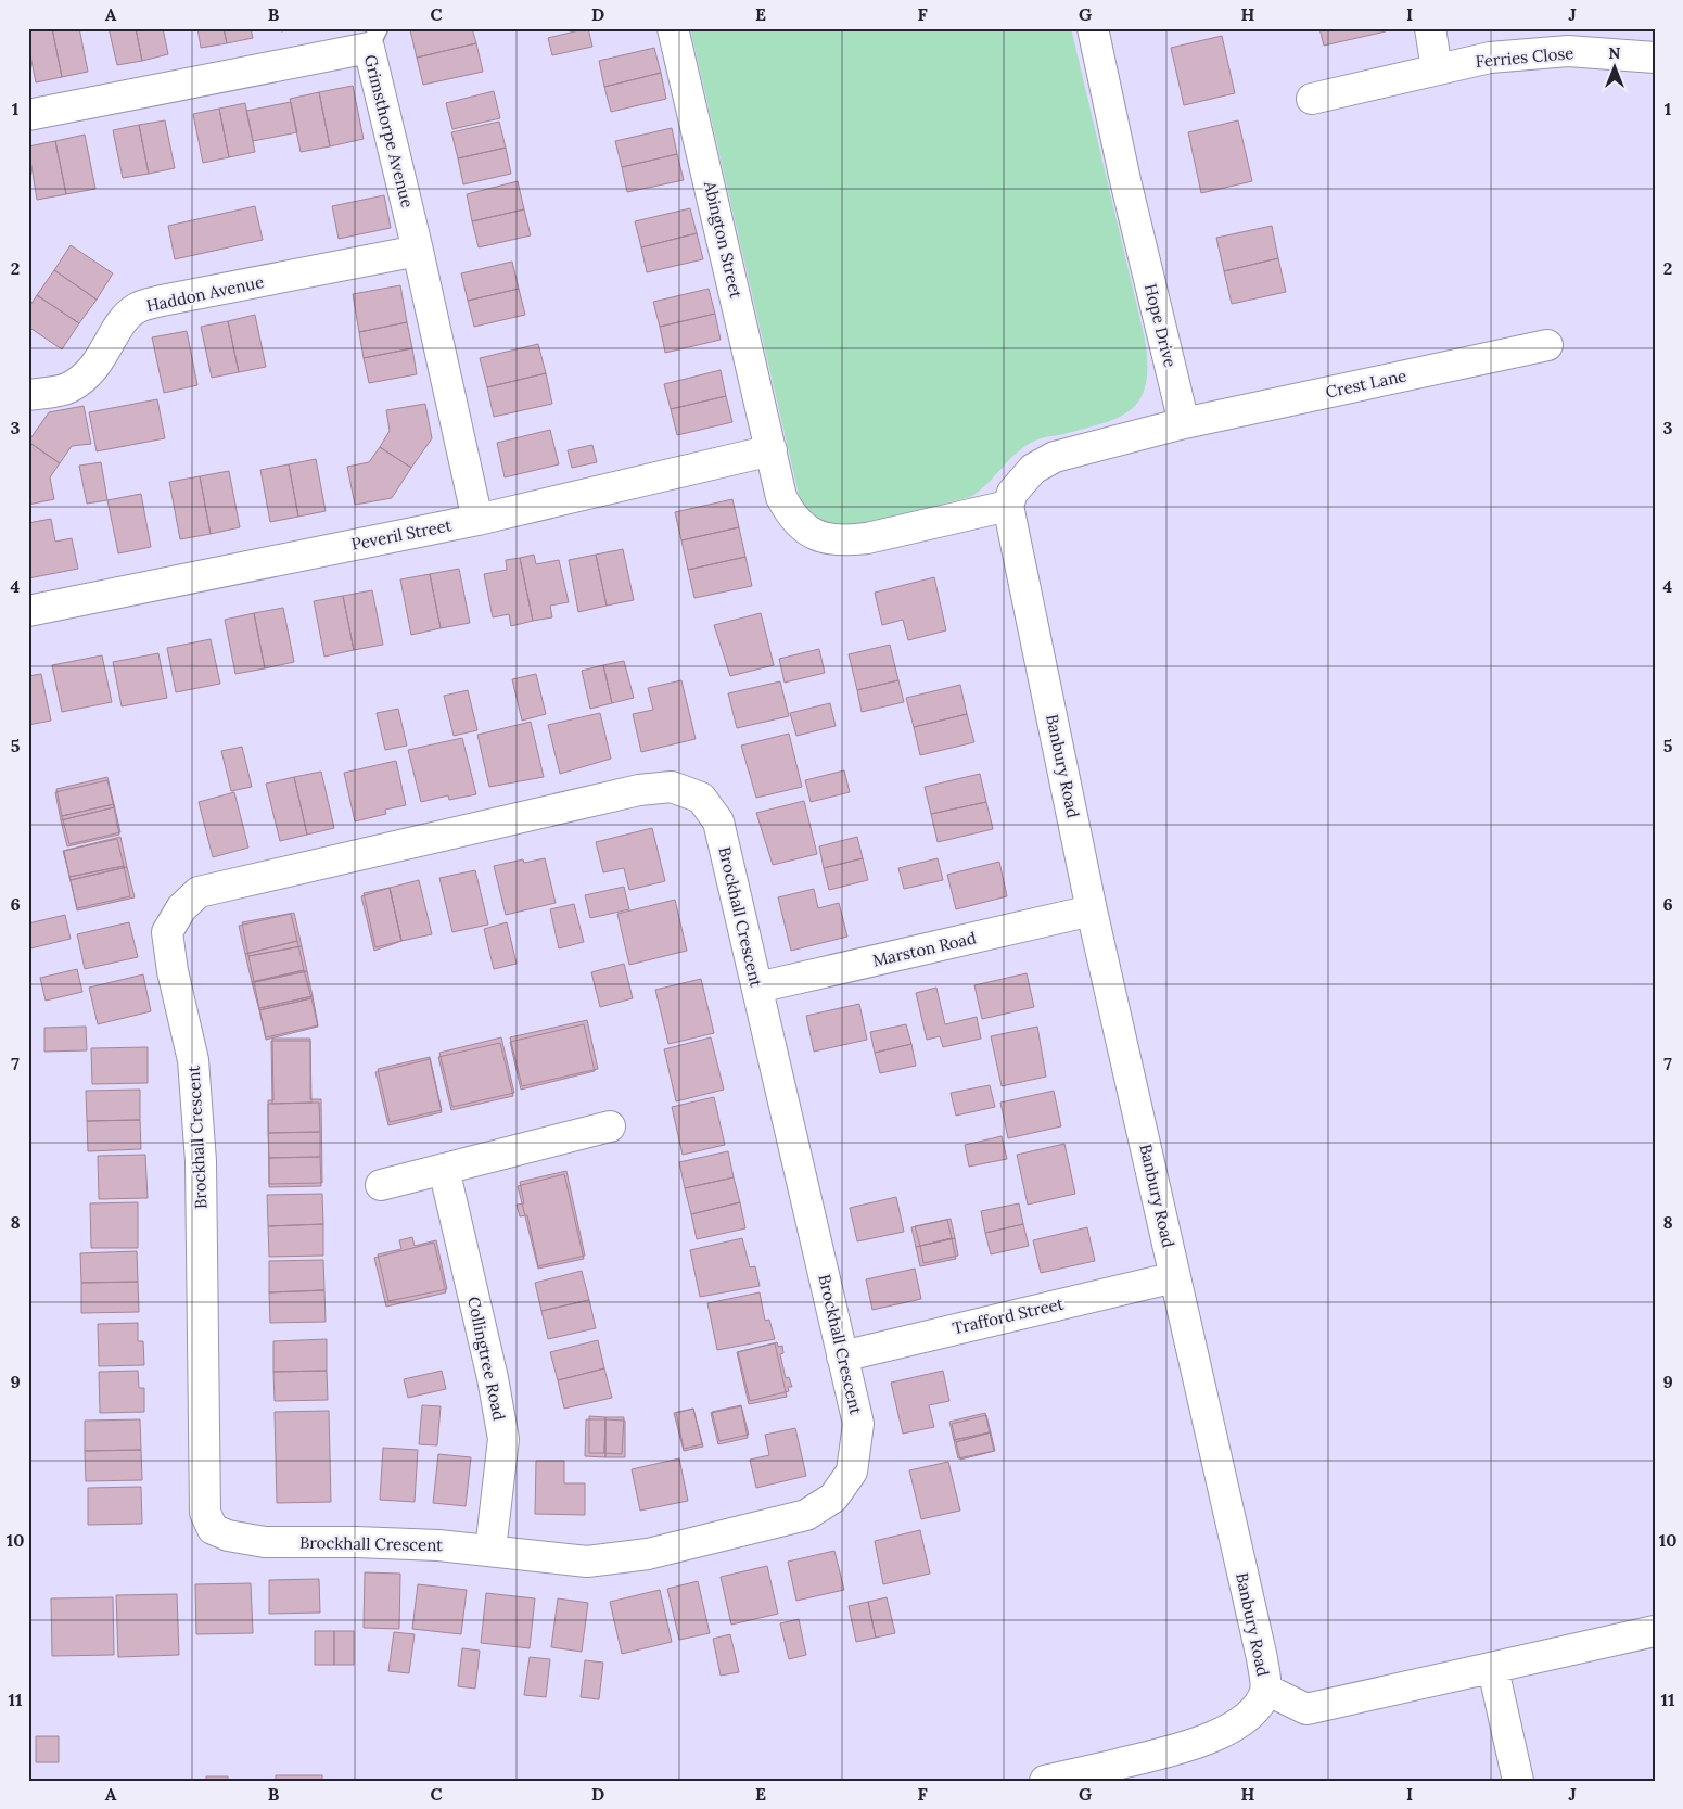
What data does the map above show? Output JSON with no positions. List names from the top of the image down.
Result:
{
  "streets": {
    "street": [
      "Ferries Close",
      "Grimsthorpe Avenue",
      "Abington Street",
      "Haddon Avenue",
      "Hope Drive",
      "Crest Lane",
      "Peveril Street",
      "Banbury Road",
      "Brockhall Crescent",
      "Marston Road",
      "Trafford Street",
      "Collingtree Road"
    ]
  },
  "crossings": [
    ["Grimsthorpe Avenue", "Haddon Avenue"],
    ["Grimsthorpe Avenue", "Peveril Street"],
    ["Abington Street", "Peveril Street"],
    ["Abington Street", "Banbury Road"],
    ["Hope Drive", "Crest Lane"],
    ["Banbury Road", "Marston Road"],
    ["Banbury Road", "Trafford Street"],
    ["Brockhall Crescent", "Marston Road"],
    ["Brockhall Crescent", "Trafford Street"],
    ["Brockhall Crescent", "Collingtree Road"]
  ],
  "north": "top",
  "grid": {
    "columns": [
      "A",
      "B",
      "C",
      "D",
      "E",
      "F",
      "G",
      "H",
      "I",
      "J"
    ],
    "rows": [
      "1",
      "2",
      "3",
      "4",
      "5",
      "6",
      "7",
      "8",
      "9",
      "10",
      "11"
    ]
  }
}
